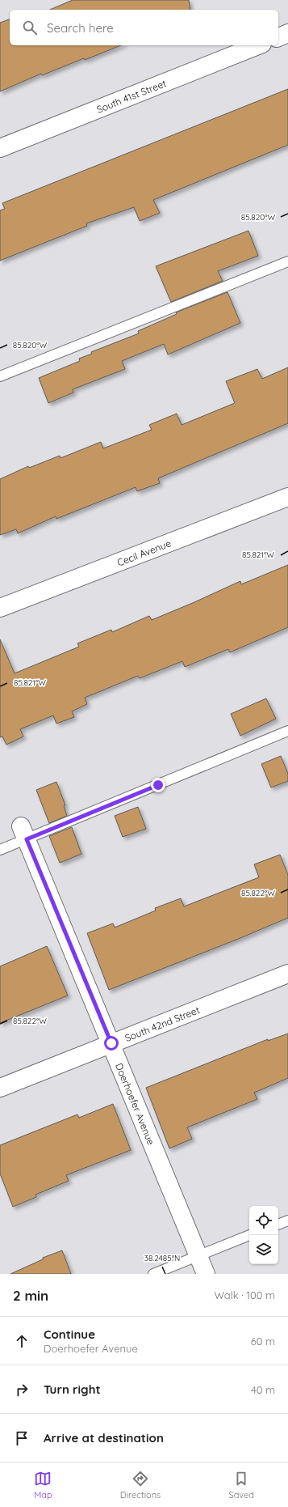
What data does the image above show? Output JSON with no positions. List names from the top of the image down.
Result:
{
  "streets": {
    "street": [
      "South 41st Street",
      "Cecil Avenue",
      "South 42nd Street",
      "Doerhoefer Avenue"
    ]
  },
  "crossings": [
    ["South 42nd Street", "Doerhoefer Avenue"]
  ],
  "page": {
    "search": "Search here",
    "heading": ["2 min", "Walk · 100 m"],
    "list": [
      ["Continue", "Doerhoefer Avenue", "60 m"],
      ["Turn right", "40 m"],
      "Arrive at destination"
    ],
    "nav": ["Map", "Directions", "Saved"]
  },
  "coordinates": [
    "85.820°W",
    "85.821°W",
    "85.822°W",
    "38.2485°N"
  ]
}
